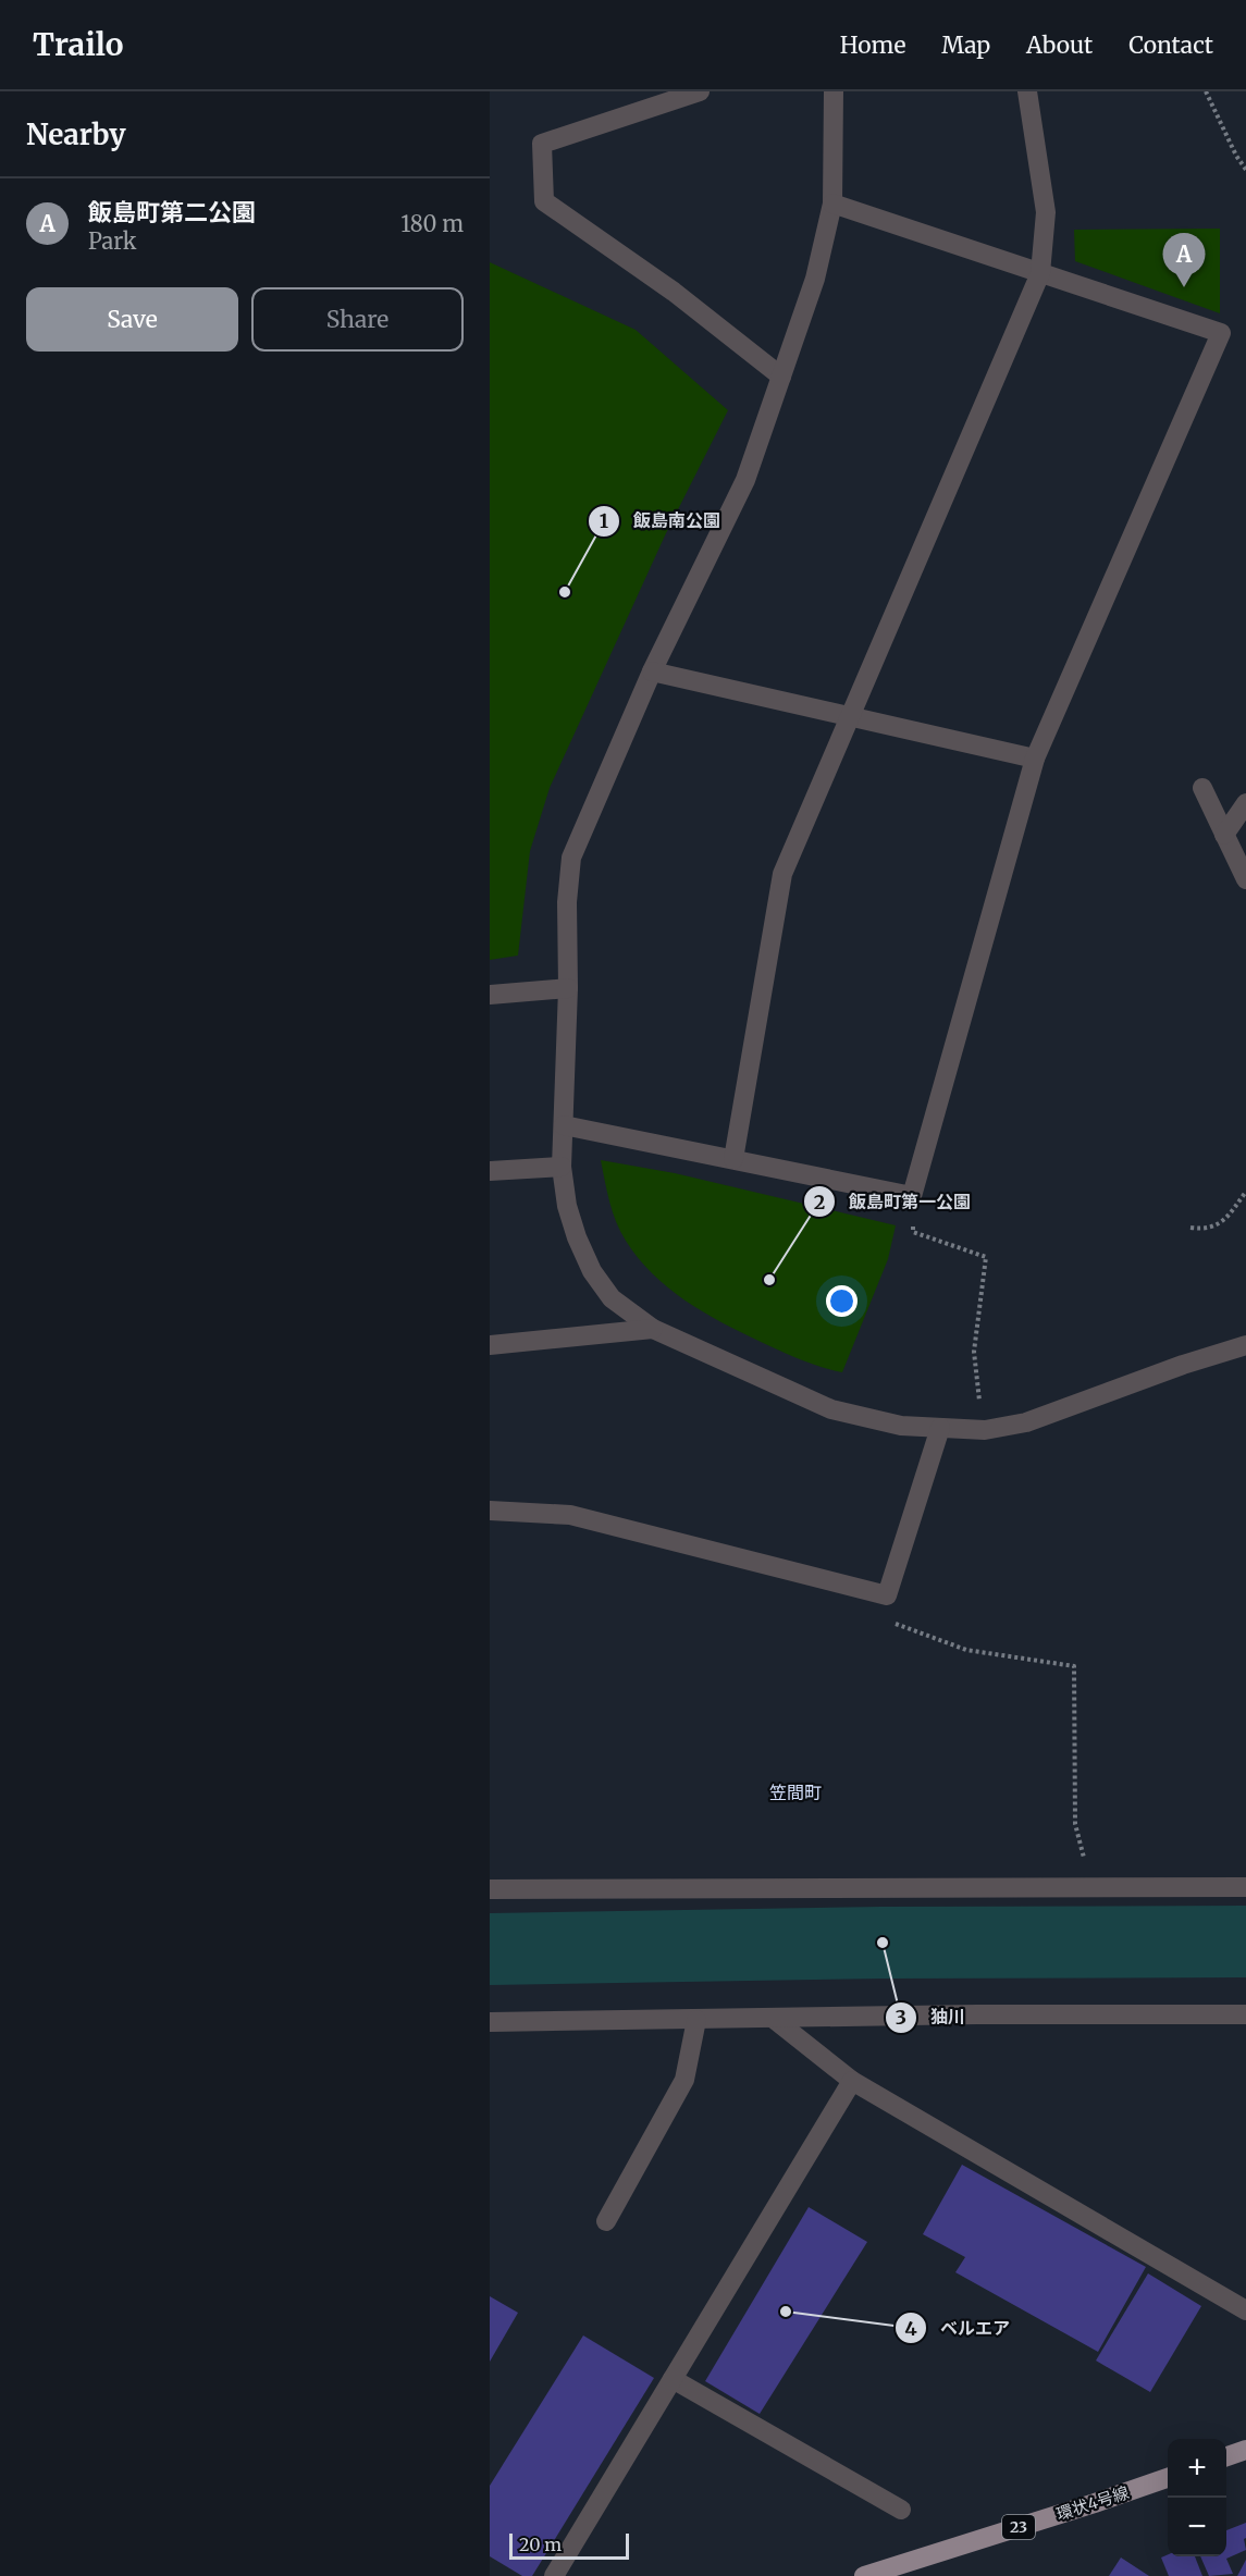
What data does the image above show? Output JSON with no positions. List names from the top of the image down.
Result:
{
  "streets": {
    "main road": ["環状4号線", "23"]
  },
  "districts": ["笠間町"],
  "places": [
    "飯島南公園",
    "飯島町第一公園",
    "㹨川",
    "ベルエア"
  ],
  "scale_bar": "20 m",
  "page": {
    "header": "Trailo",
    "nav": [
      "Home",
      "Map",
      "About",
      "Contact"
    ],
    "heading": "Nearby",
    "list": [
      {
        "mark": "A",
        "name": "飯島町第二公園",
        "note": "Park",
        "value": "180 m"
      }
    ],
    "pins": "A",
    "buttons": ["Save", "Share"],
    "map_buttons": ["+", "−"],
    "scale": "20 m"
  }
}
